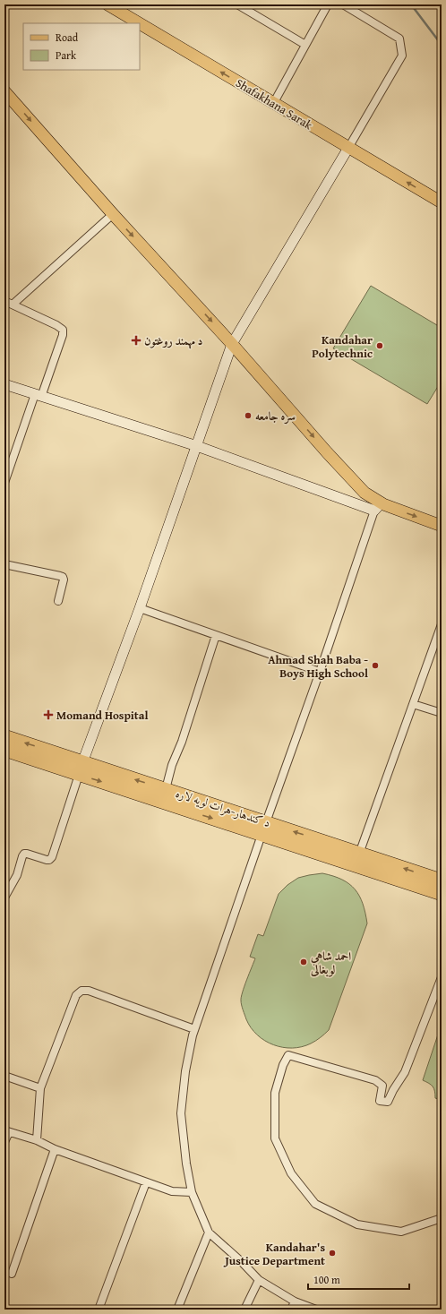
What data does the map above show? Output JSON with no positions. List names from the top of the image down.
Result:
{
  "streets": {
    "highway": ["د کندهار-هرات لويه لاره"],
    "main road": ["Shafakhana Sarak"]
  },
  "one_way": ["Shafakhana Sarak"],
  "places": {
    "health": ["د مهمند روغتون", "Momand Hospital"],
    "other": [
      "Kandahar Polytechnic",
      "سره جامعه",
      "Ahmad Shah Baba - Boys High School",
      "احمد شاهي لوبغالی",
      "Kandahar's Justice Department"
    ]
  },
  "legend": ["Road", "Park"],
  "scale_bar": "100 m"
}
